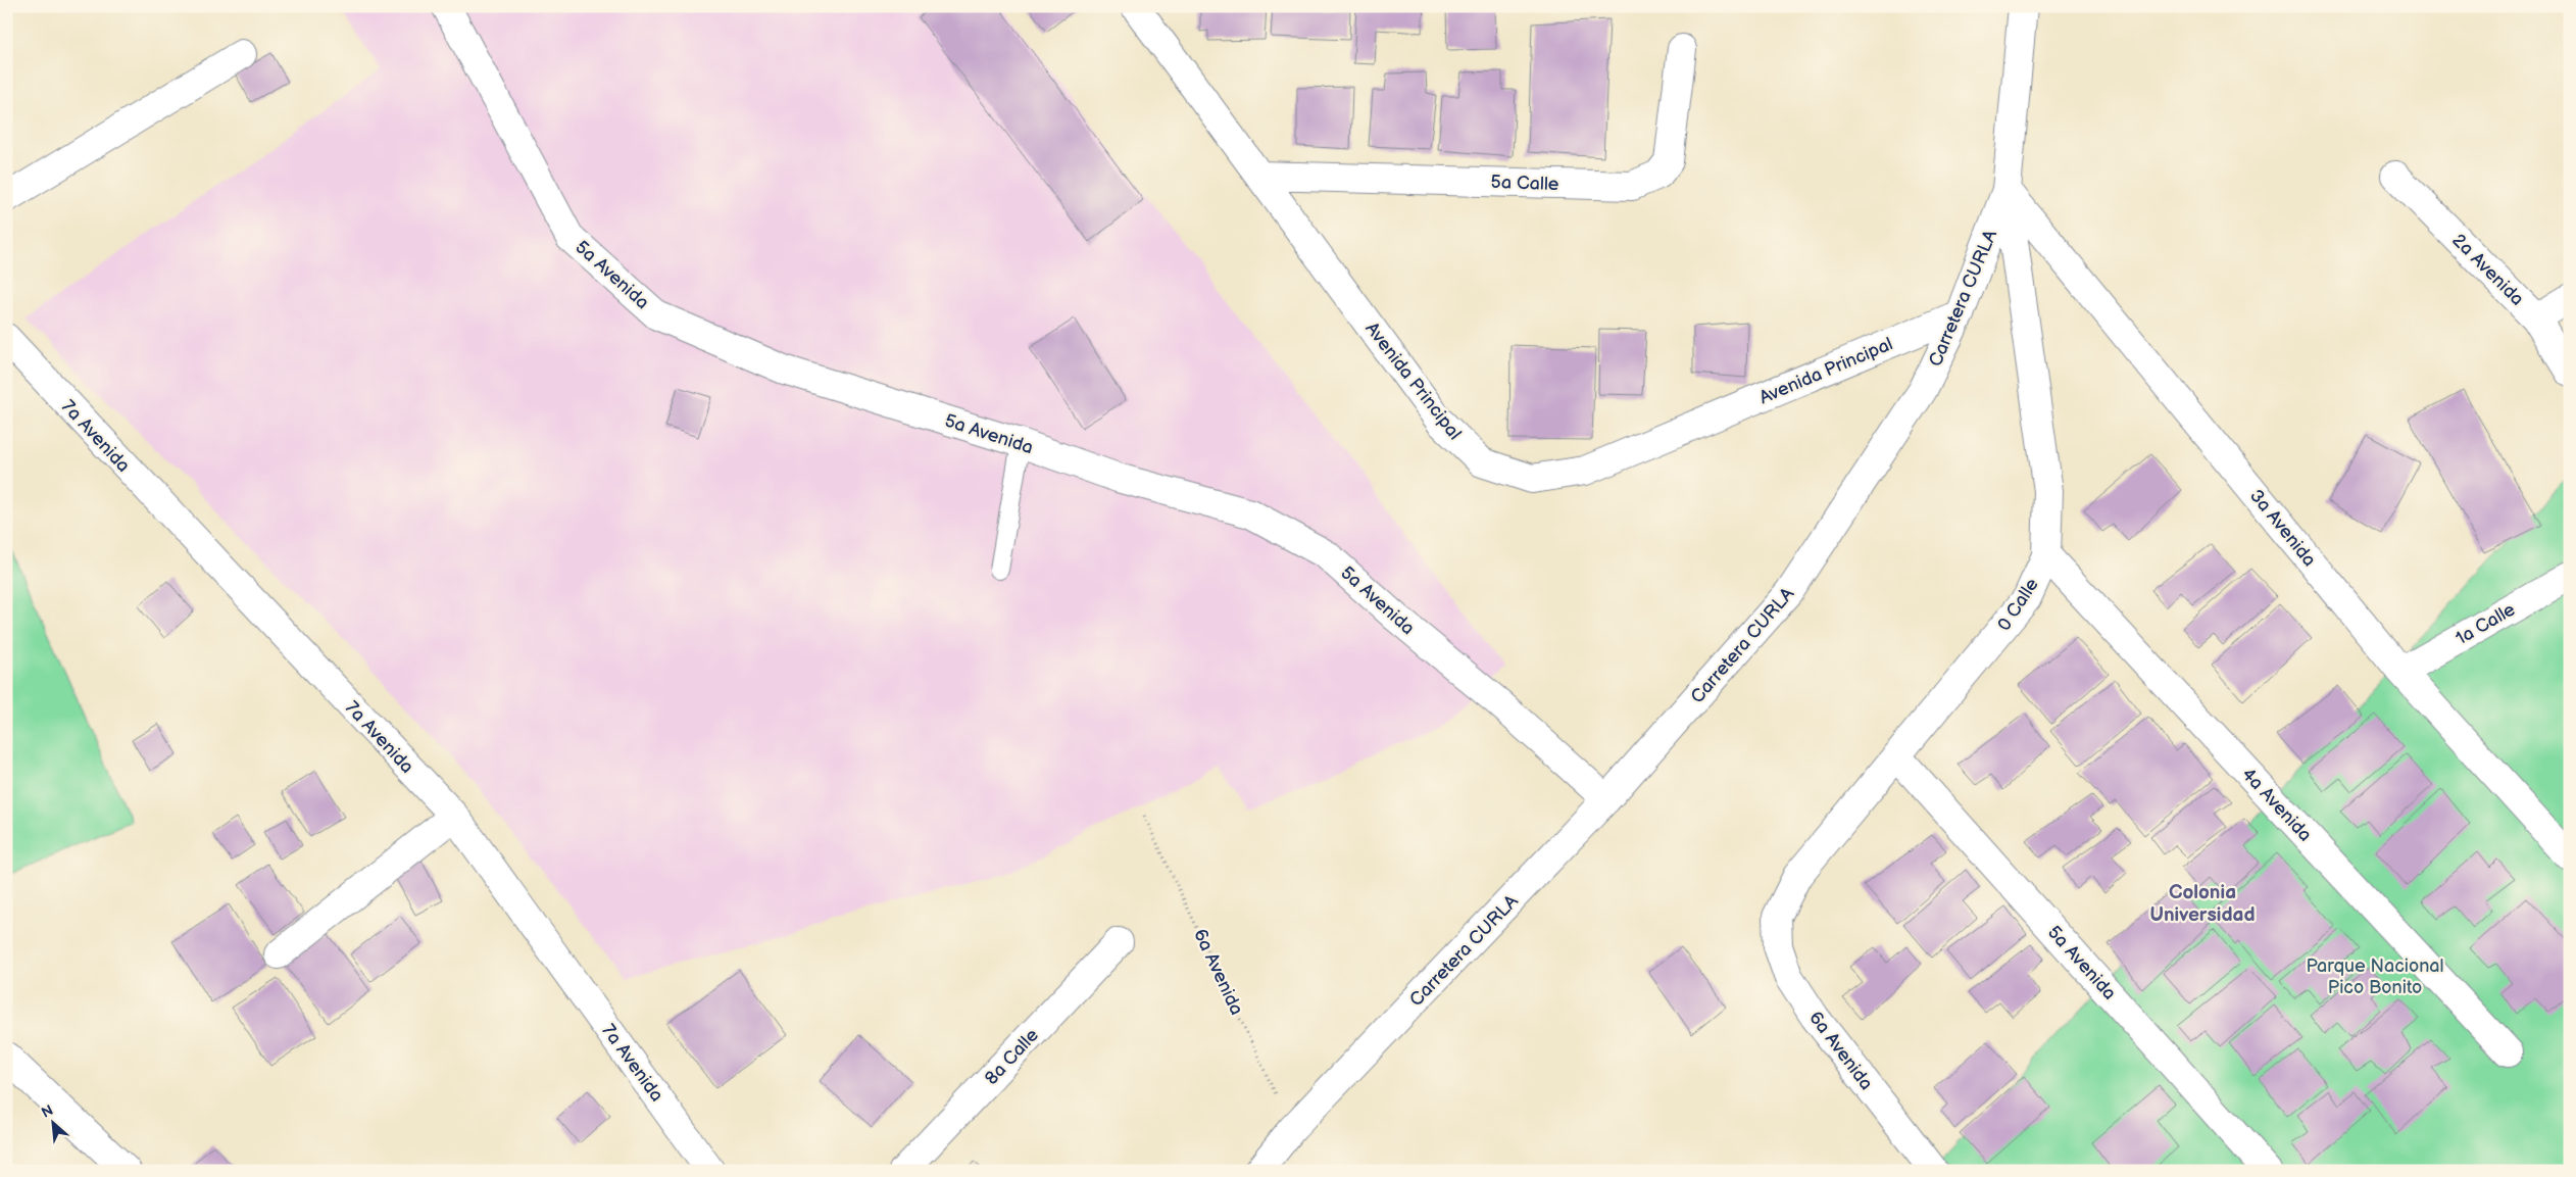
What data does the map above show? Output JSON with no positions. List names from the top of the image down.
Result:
{
  "streets": {
    "street": [
      "5a Calle",
      "2a Avenida",
      "5a Avenida",
      "Carretera CURLA",
      "Avenida Principal",
      "7a Avenida",
      "3a Avenida",
      "0 Calle",
      "1a Calle",
      "4a Avenida",
      "6a Avenida",
      "8a Calle"
    ]
  },
  "crossings": [
    ["5a Calle", "Avenida Principal"],
    ["5a Avenida", "Carretera CURLA"],
    ["5a Avenida", "0 Calle"],
    ["Carretera CURLA", "Avenida Principal"],
    ["Carretera CURLA", "3a Avenida"],
    ["Carretera CURLA", "0 Calle"],
    ["Carretera CURLA", "6a Avenida"],
    ["3a Avenida", "0 Calle"],
    ["3a Avenida", "1a Calle"],
    ["0 Calle", "4a Avenida"],
    ["0 Calle", "6a Avenida"]
  ],
  "districts": ["Colonia Universidad"],
  "parks": ["Parque Nacional Pico Bonito"],
  "north": "top left"
}
